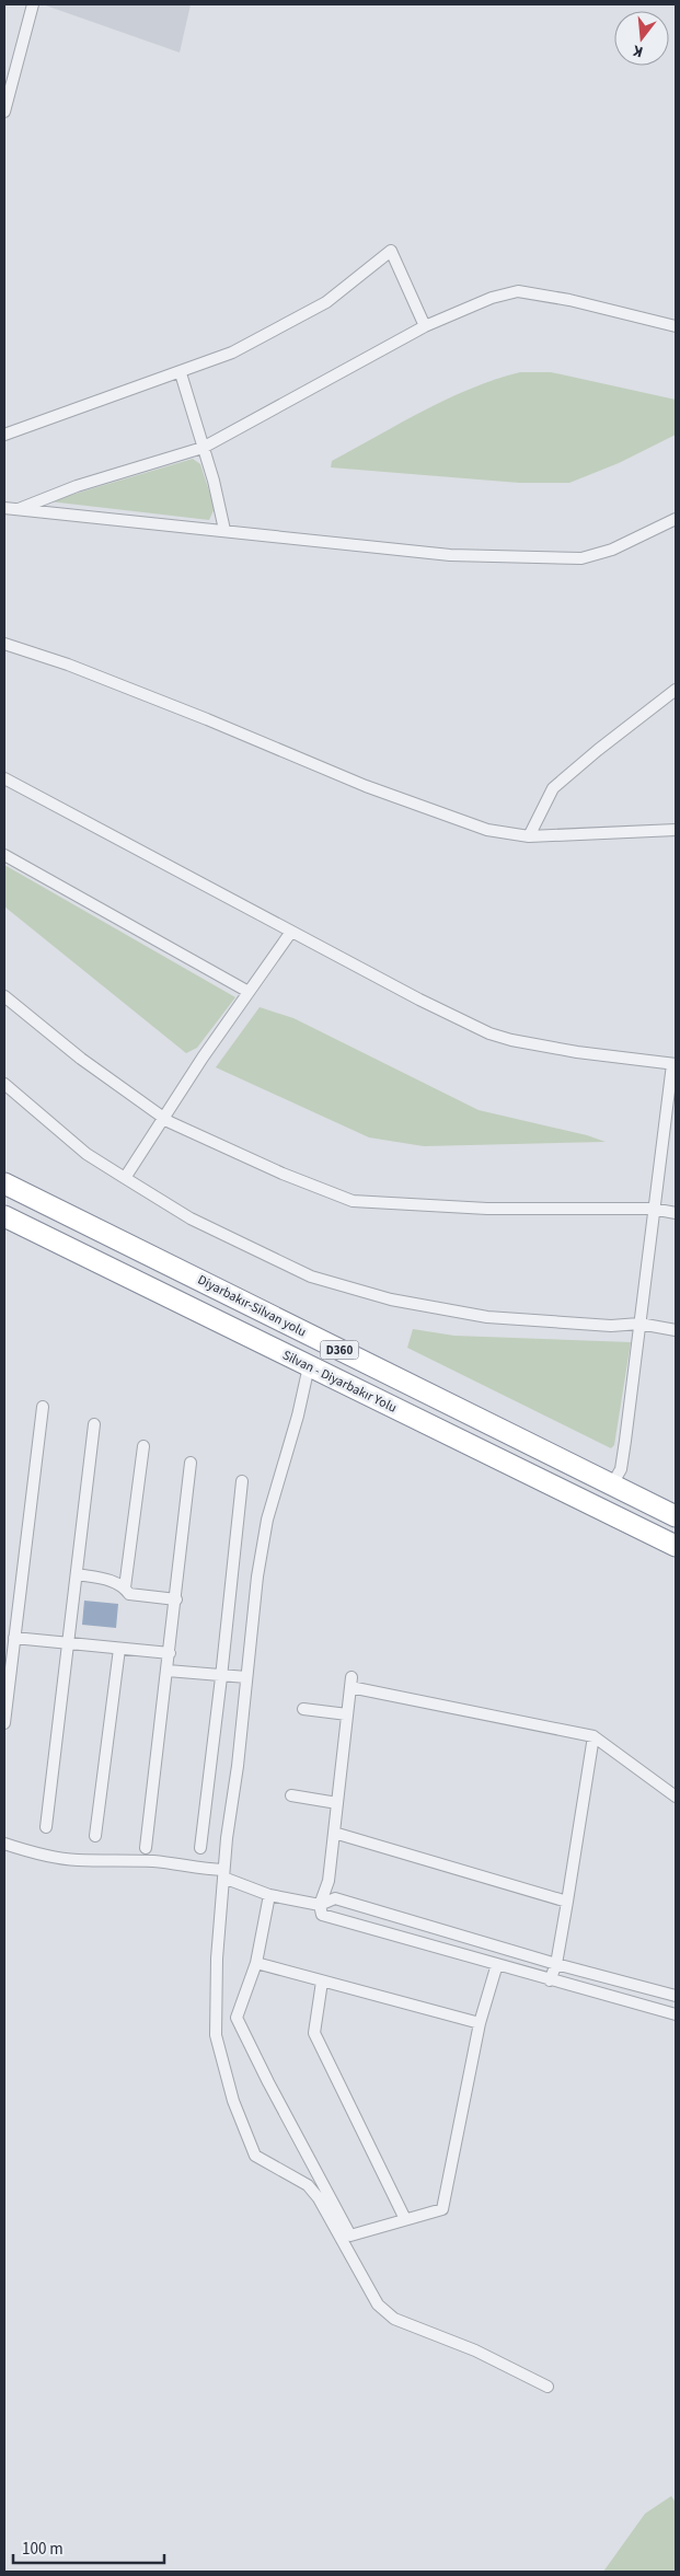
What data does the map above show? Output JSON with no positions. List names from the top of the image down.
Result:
{
  "streets": {
    "highway": ["Diyarbakır-Silvan yolu", "D360", "Silvan - Diyarbakır Yolu"]
  },
  "scale_bar": "100 m",
  "north": "bottom"
}
